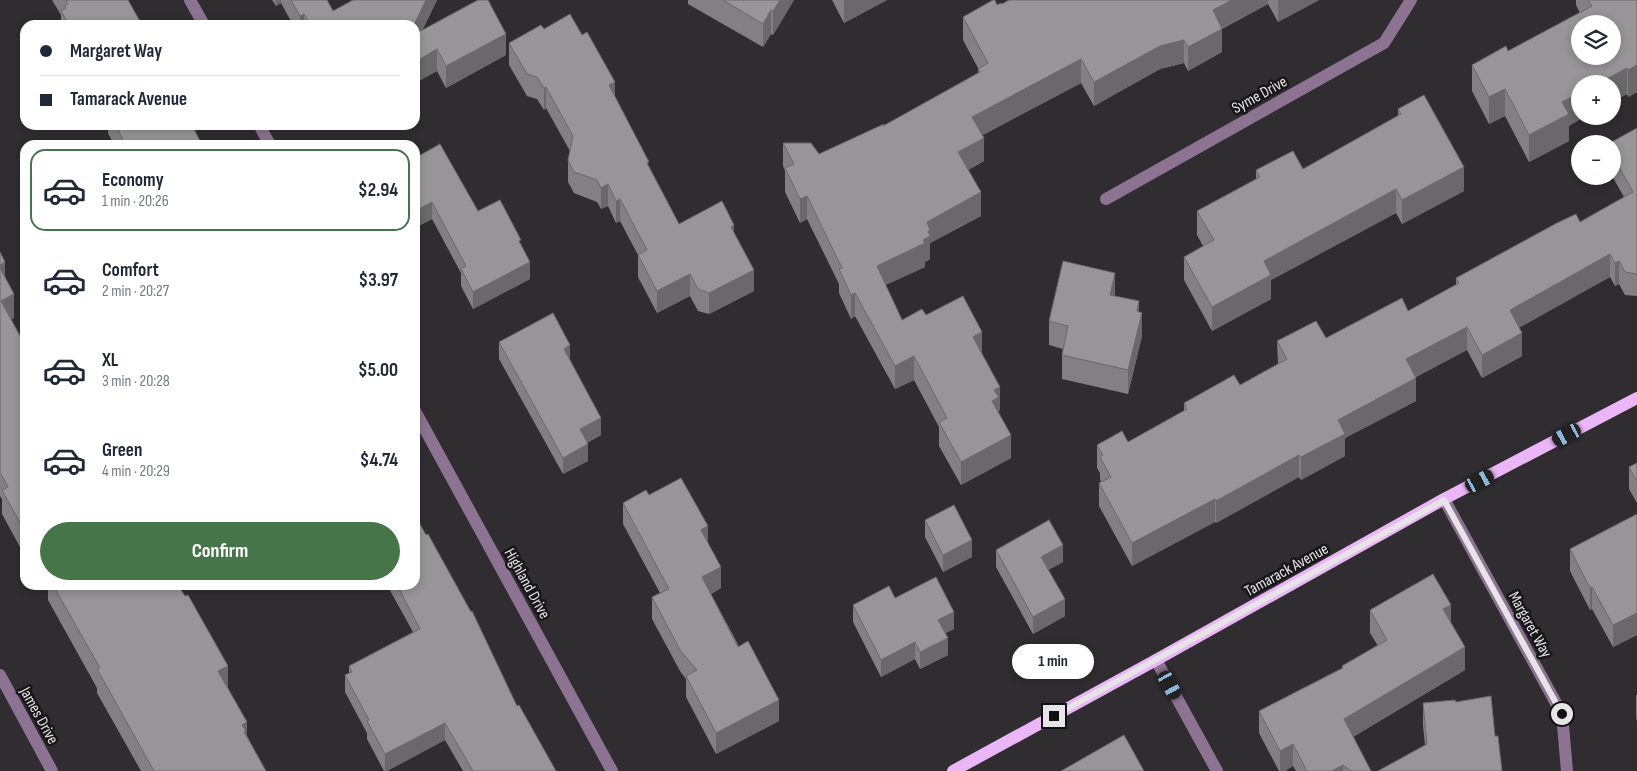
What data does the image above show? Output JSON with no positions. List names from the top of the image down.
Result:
{
  "streets": {
    "main road": ["Tamarack Avenue"],
    "street": [
      "Syme Drive",
      "Highland Drive",
      "Margaret Way",
      "James Drive"
    ]
  },
  "crossings": [
    ["Tamarack Avenue", "Margaret Way"]
  ],
  "page": {
    "map_buttons": ["+", "−"],
    "banner": ["Margaret Way", "Tamarack Avenue"],
    "list": [
      {
        "name": "Economy",
        "note": "1 min · 20:26",
        "value": "$2.94"
      },
      {
        "name": "Comfort",
        "note": "2 min · 20:27",
        "value": "$3.97"
      },
      {
        "name": "XL",
        "note": "3 min · 20:28",
        "value": "$5.00"
      },
      {
        "name": "Green",
        "note": "4 min · 20:29",
        "value": "$4.74"
      }
    ],
    "buttons": "Confirm",
    "bubble": "1 min"
  }
}
